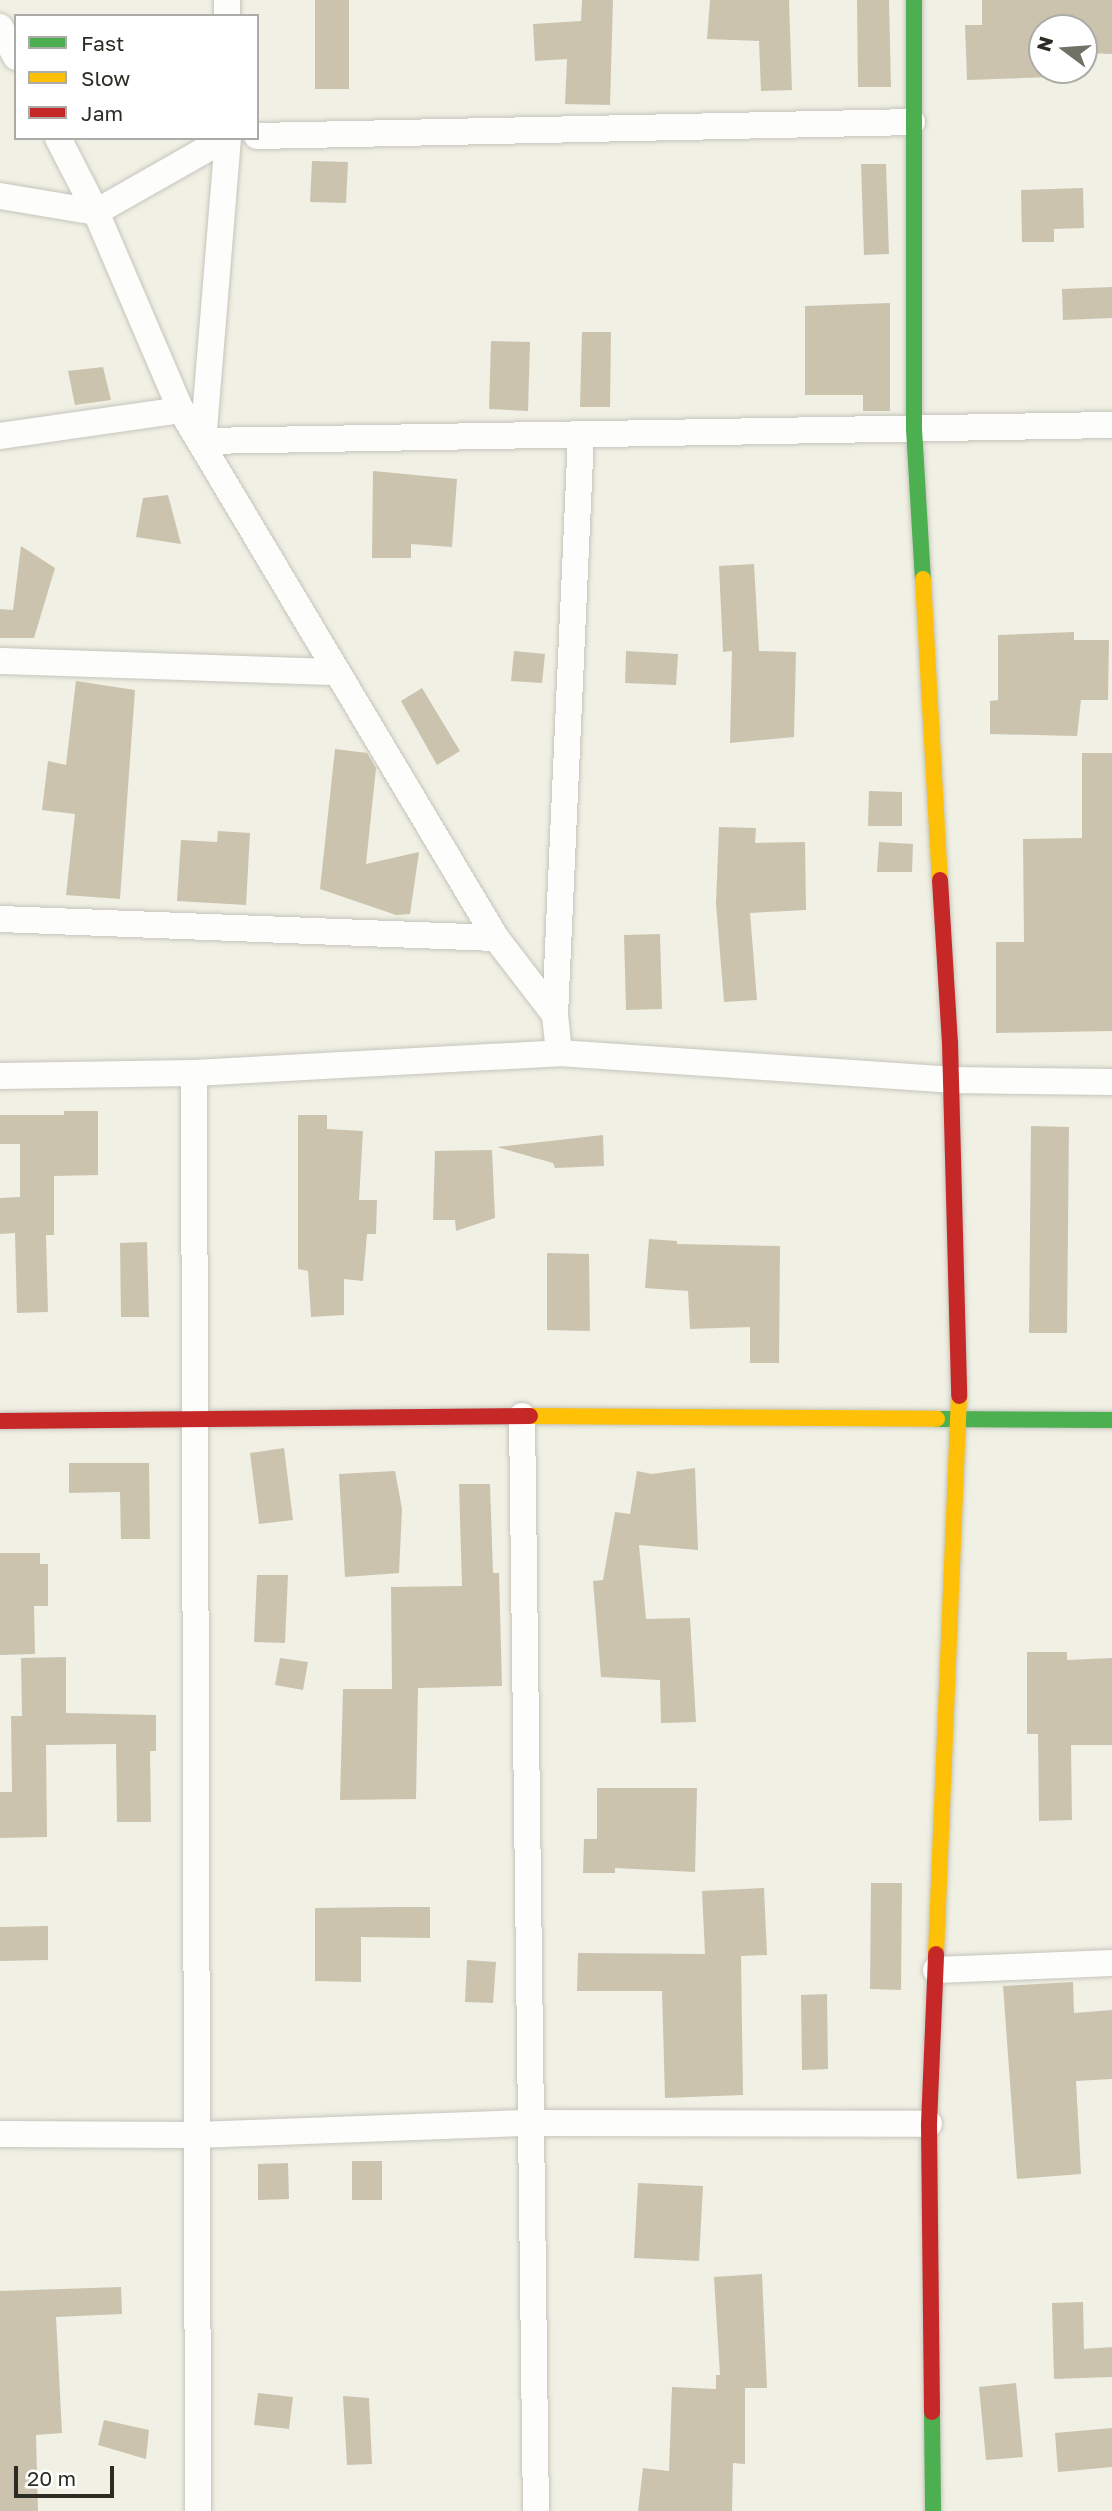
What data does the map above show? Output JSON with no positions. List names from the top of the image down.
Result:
{
  "legend": ["Fast", "Slow", "Jam"],
  "scale_bar": "20 m",
  "north": "left"
}
